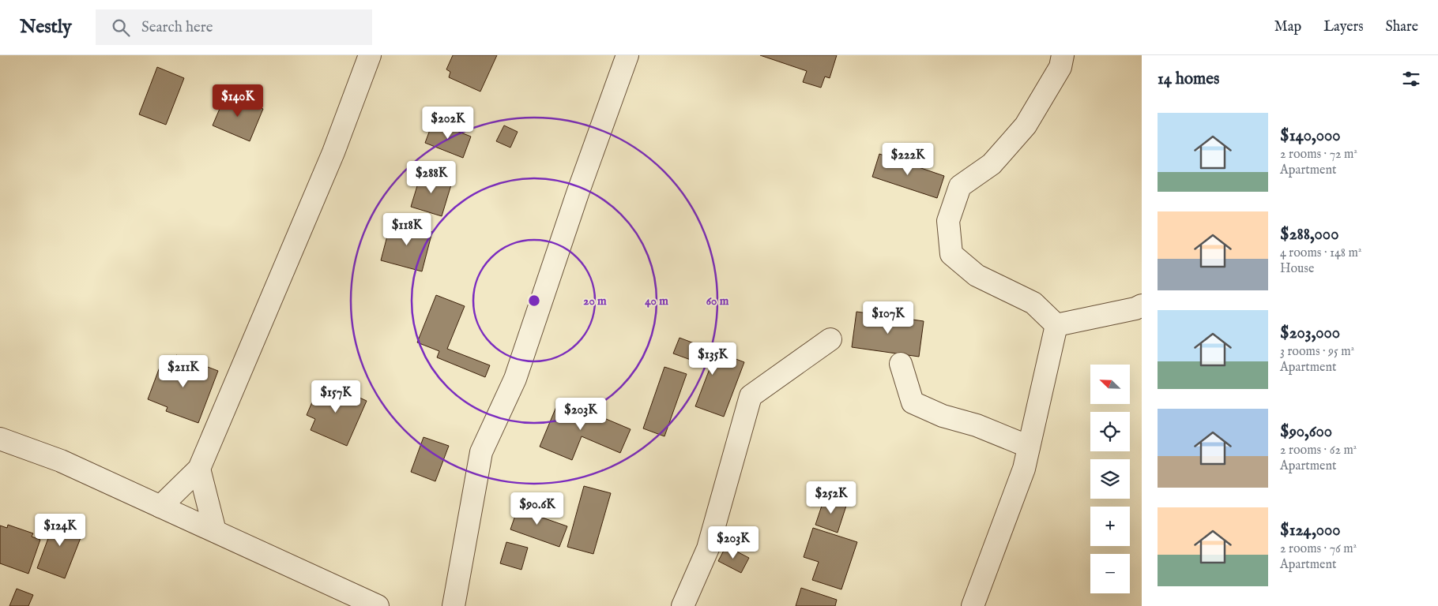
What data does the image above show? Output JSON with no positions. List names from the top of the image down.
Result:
{
  "north": "top left",
  "page": {
    "header": "Nestly",
    "search": "Search here",
    "nav": ["Map", "Layers", "Share"],
    "heading": "14 homes",
    "price": [
      "$140K",
      "$202K",
      "$222K",
      "$288K",
      "$118K",
      "$107K",
      "$135K",
      "$211K",
      "$157K",
      "$203K",
      "$252K",
      "$90.6K",
      "$124K",
      "$203K"
    ],
    "list": [
      {
        "name": "$140,000",
        "note": "2 rooms · 72 m² · Apartment"
      },
      {
        "name": "$288,000",
        "note": "4 rooms · 148 m² · House"
      },
      {
        "name": "$203,000",
        "note": "3 rooms · 95 m² · Apartment"
      },
      {
        "name": "$90,600",
        "note": "2 rooms · 62 m² · Apartment"
      },
      {
        "name": "$124,000",
        "note": "2 rooms · 76 m² · Apartment"
      }
    ],
    "map_buttons": ["+", "−"]
  },
  "rings": ["20 m", "40 m", "60 m"]
}
